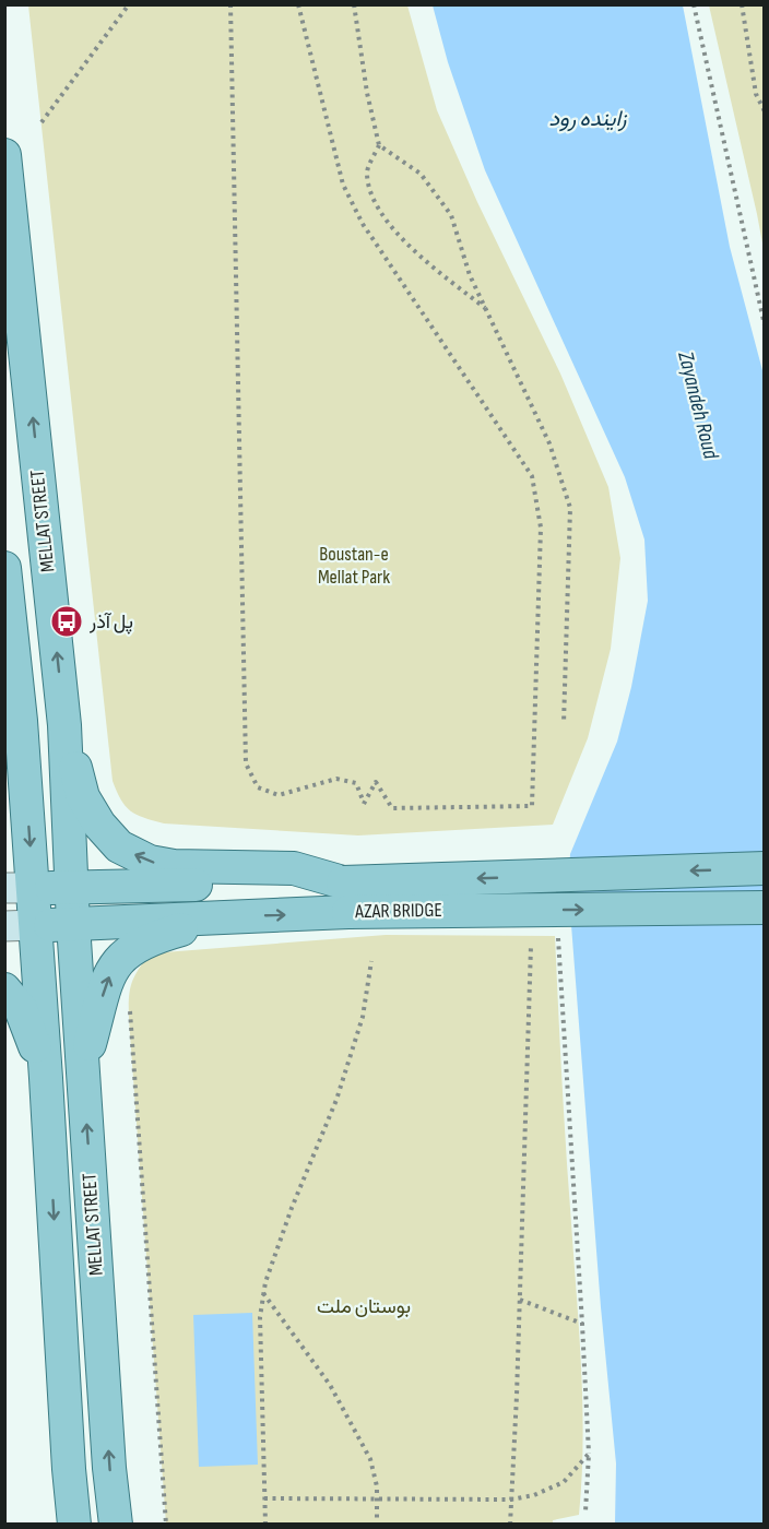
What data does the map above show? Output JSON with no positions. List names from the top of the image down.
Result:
{
  "streets": {
    "main road": ["MELLAT STREET", "AZAR BRIDGE"]
  },
  "crossings": [
    ["MELLAT STREET", "AZAR BRIDGE"]
  ],
  "water": ["زاینده رود", "Zayandeh Roud"],
  "parks": ["Boustan-e Mellat Park", "بوستان ملت"],
  "places": {
    "bus stop": ["پل آذر"]
  }
}
